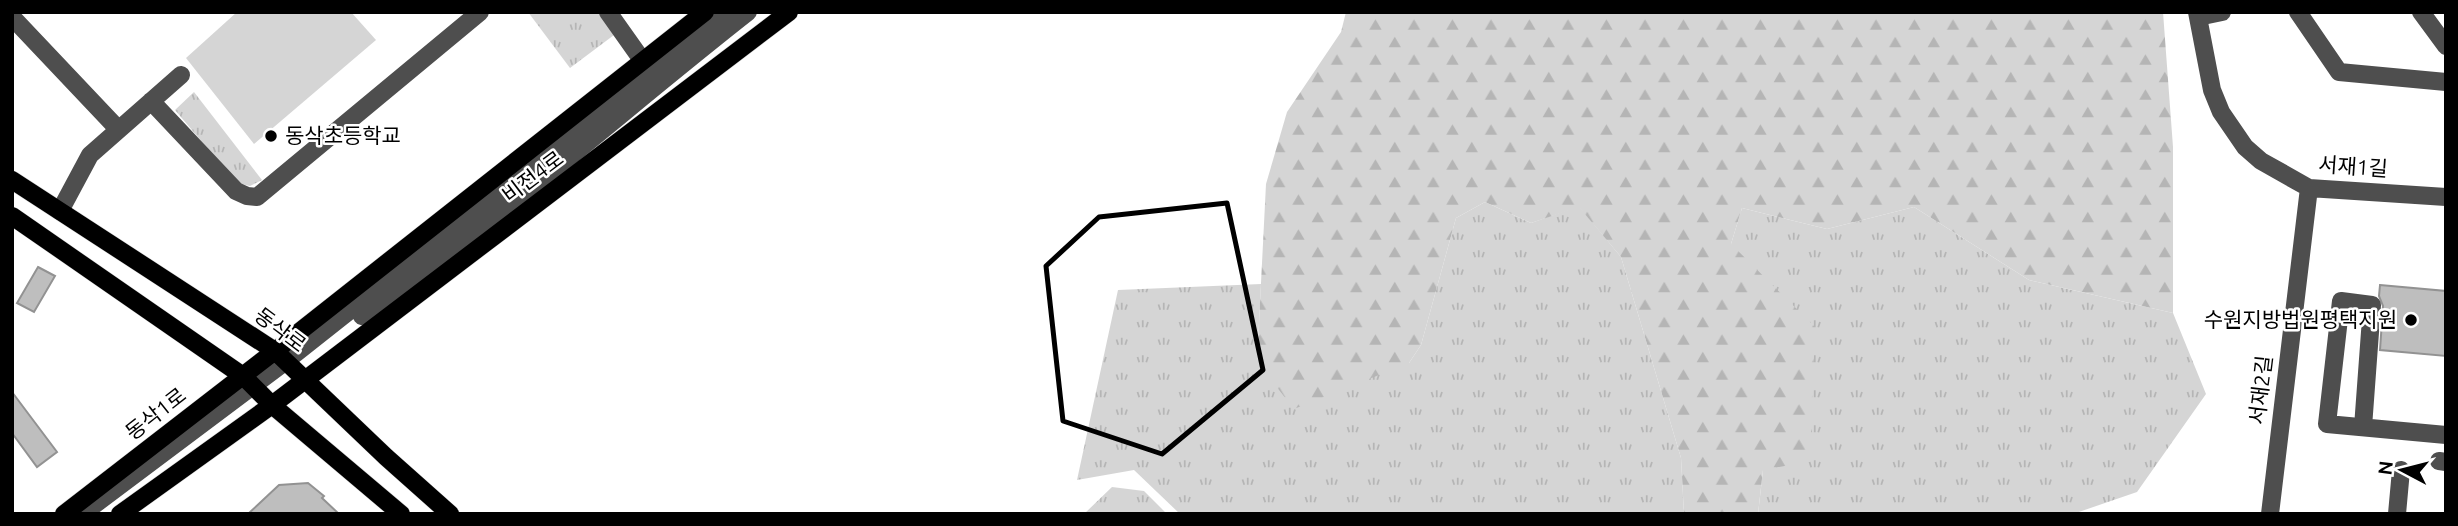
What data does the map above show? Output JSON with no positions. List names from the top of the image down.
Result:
{
  "streets": {
    "main road": ["비전4로", "동삭로", "동삭1로"],
    "street": ["서재1길", "서재2길"]
  },
  "crossings": [
    ["서재1길", "서재2길"],
    ["비전4로", "동삭로"],
    ["비전4로", "동삭1로"],
    ["동삭로", "동삭1로"]
  ],
  "places": ["동삭초등학교", "수원지방법원평택지원"],
  "north": "left"
}
